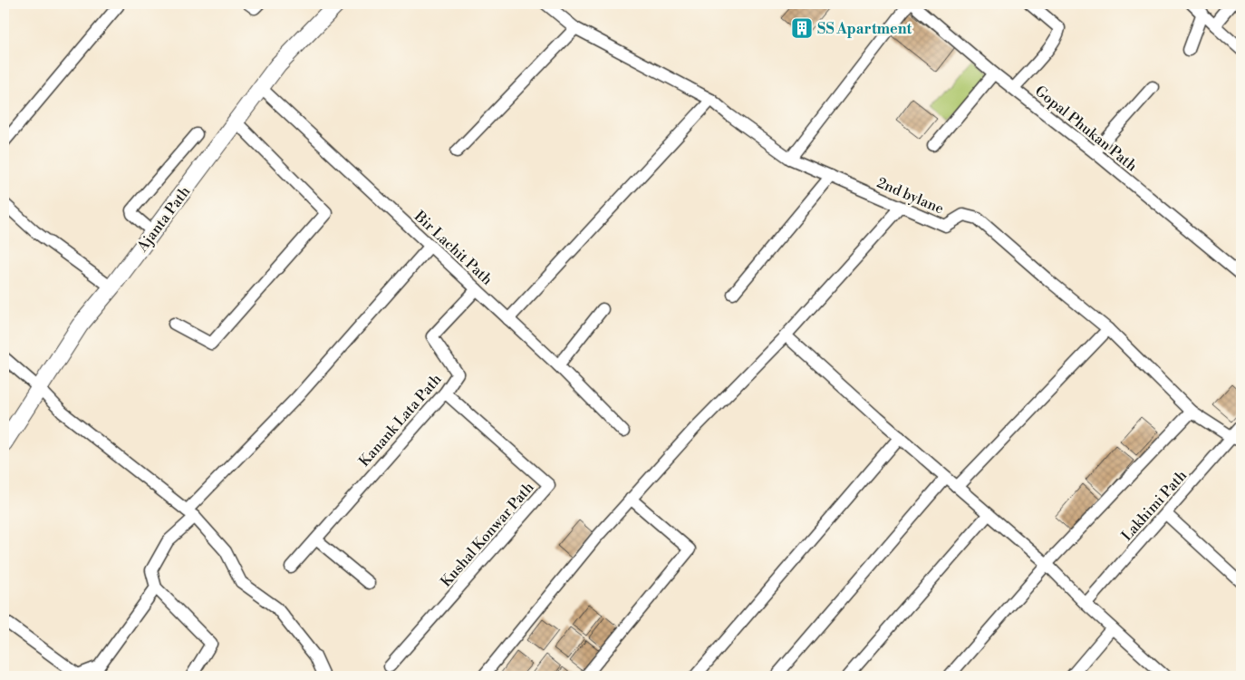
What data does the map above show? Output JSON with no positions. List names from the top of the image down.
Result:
{
  "streets": {
    "street": [
      "Gopal Phukan Path",
      "2nd bylane",
      "Ajanta Path",
      "Bir Lachit Path",
      "Kanank Lata Path",
      "Lakhimi Path",
      "Kushal Konwar Path"
    ]
  },
  "crossings": [
    ["2nd bylane", "Lakhimi Path"],
    ["Ajanta Path", "Bir Lachit Path"],
    ["Bir Lachit Path", "Kanank Lata Path"],
    ["Kanank Lata Path", "Kushal Konwar Path"]
  ],
  "places": {
    "building": ["SS Apartment"]
  }
}
